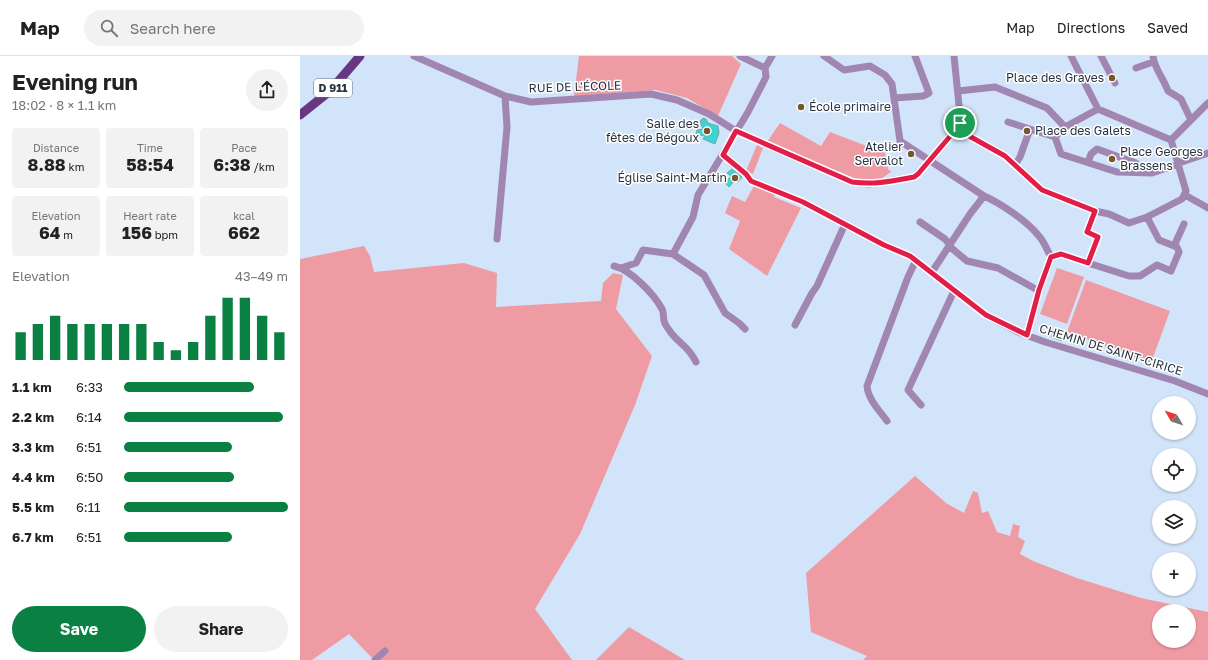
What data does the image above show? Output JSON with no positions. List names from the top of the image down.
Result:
{
  "streets": {
    "main road": ["D 911"],
    "street": ["RUE DE L'ÉCOLE", "CHEMIN DE SAINT-CIRICE"]
  },
  "places": [
    "Place des Graves",
    "École primaire",
    "Salle des fêtes de Bégoux",
    "Place des Galets",
    "Atelier Servalot",
    "Place Georges Brassens",
    "Église Saint-Martin"
  ],
  "north": "top left",
  "page": {
    "header": "Map",
    "search": "Search here",
    "nav": ["Map", "Directions", "Saved"],
    "heading": ["Evening run", "18:02 · 8 × 1.1 km"],
    "stats": [
      ["Distance", "8.88 km"],
      ["Time", "58:54"],
      ["Pace", "6:38 /km"],
      ["Elevation", "64 m"],
      ["Heart rate", "156 bpm"],
      ["kcal", "662"]
    ],
    "chart": ["Elevation", "43–49 m"],
    "list": [
      {
        "name": "1.1 km",
        "note": "6:33"
      },
      {
        "name": "2.2 km",
        "note": "6:14"
      },
      {
        "name": "3.3 km",
        "note": "6:51"
      },
      {
        "name": "4.4 km",
        "note": "6:50"
      },
      {
        "name": "5.5 km",
        "note": "6:11"
      },
      {
        "name": "6.7 km",
        "note": "6:51"
      }
    ],
    "map_buttons": ["+", "−"],
    "buttons": ["Save", "Share"]
  }
}
